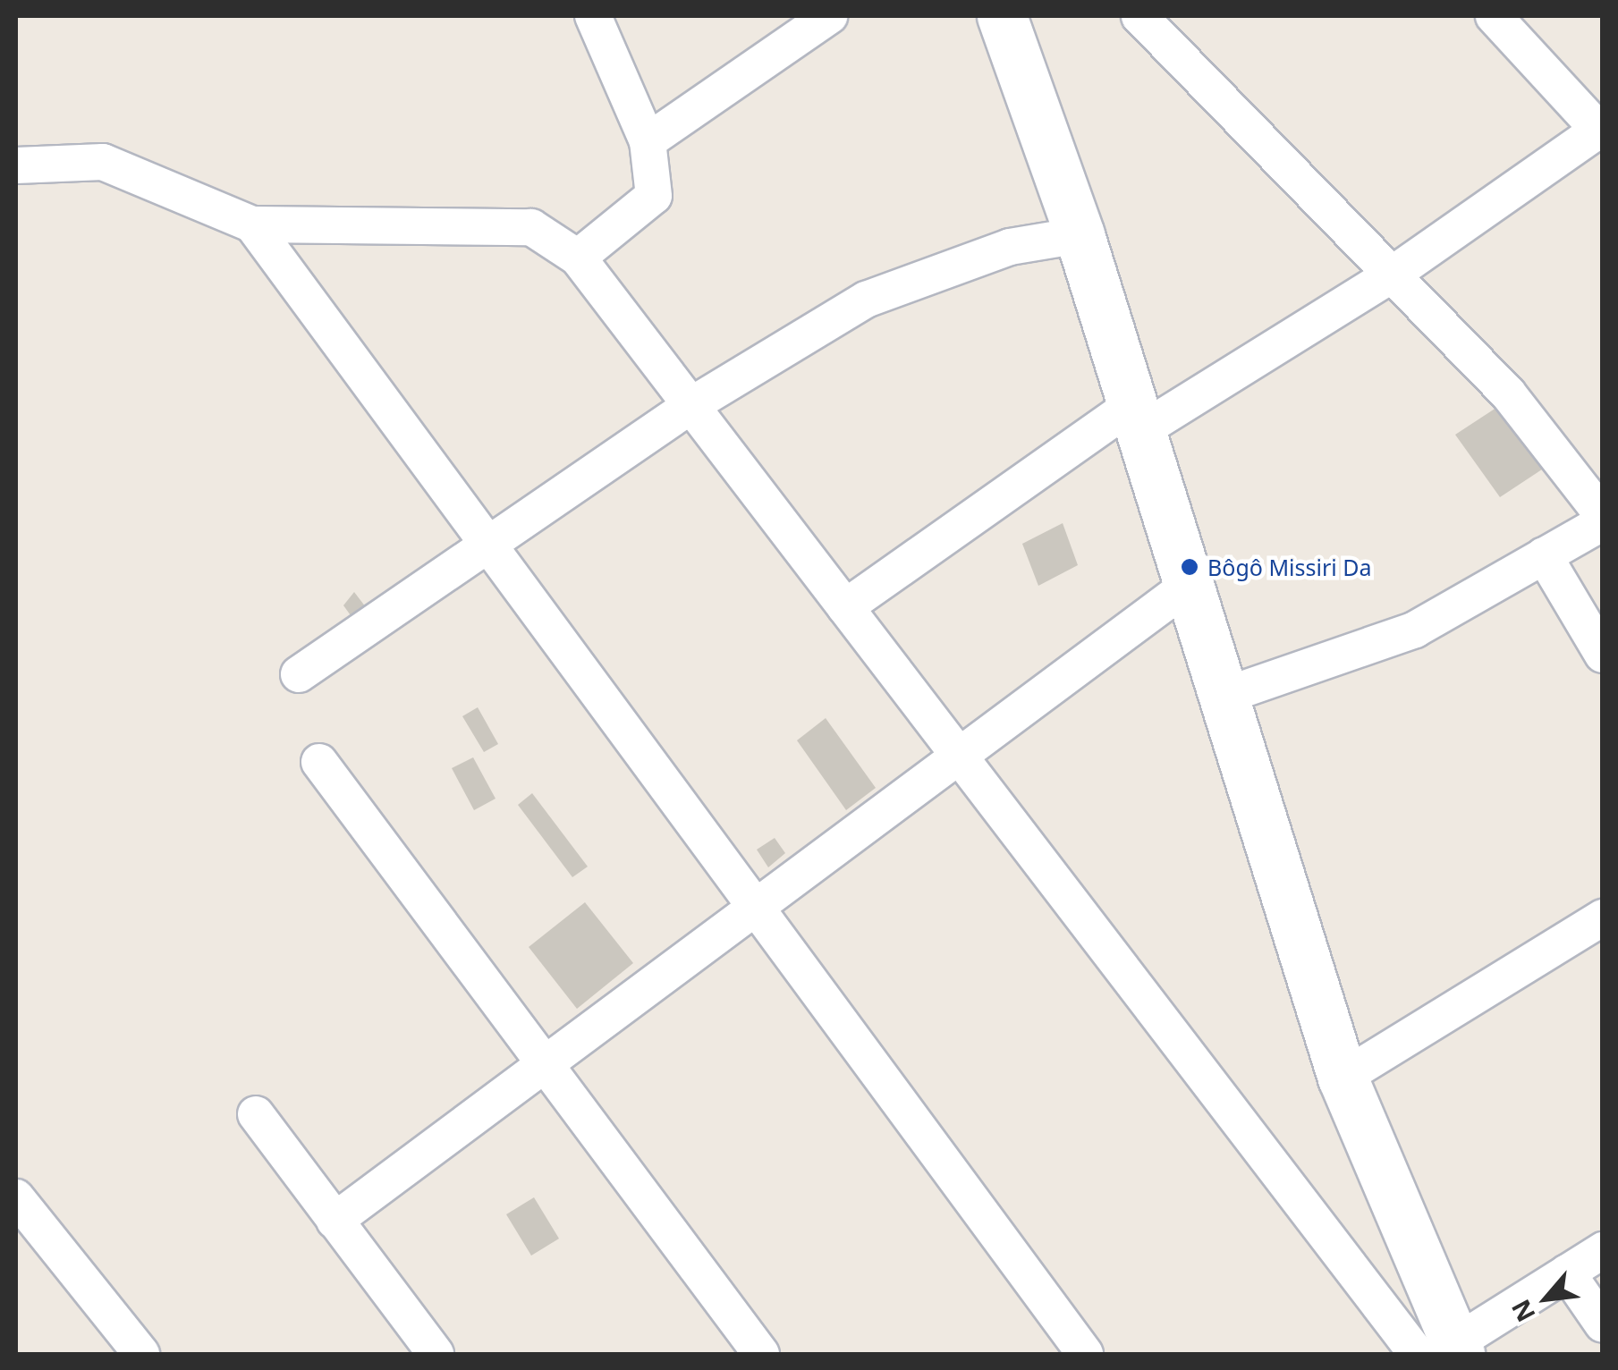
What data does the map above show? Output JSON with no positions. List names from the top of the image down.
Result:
{
  "places": ["Bôgô Missiri Da"],
  "north": "bottom left"
}
